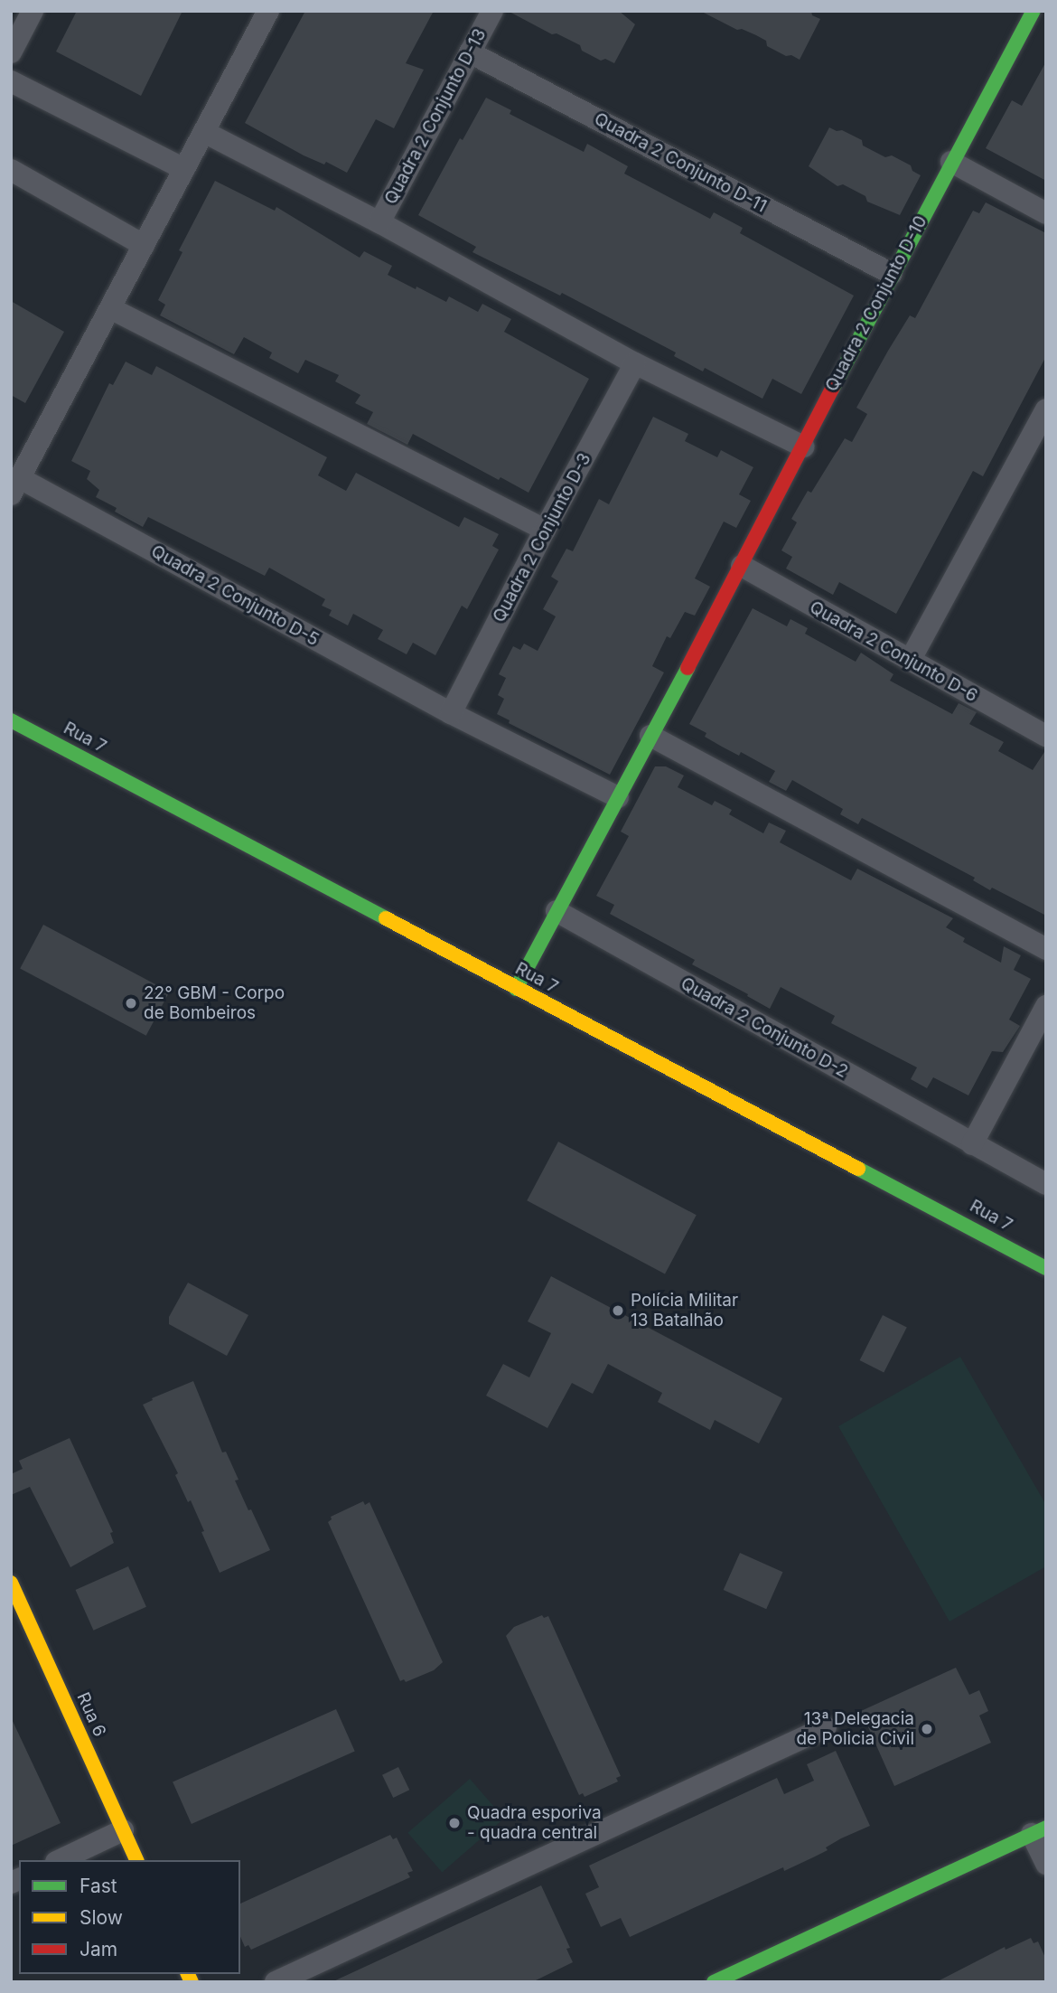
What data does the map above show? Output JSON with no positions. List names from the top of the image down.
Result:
{
  "streets": {
    "street": [
      "Quadra 2 Conjunto D-13",
      "Quadra 2 Conjunto D-11",
      "Quadra 2 Conjunto D-10",
      "Quadra 2 Conjunto D-3",
      "Quadra 2 Conjunto D-5",
      "Quadra 2 Conjunto D-6",
      "Rua 7",
      "Quadra 2 Conjunto D-2",
      "Rua 6"
    ]
  },
  "crossings": [
    ["Quadra 2 Conjunto D-13", "Quadra 2 Conjunto D-11"],
    ["Quadra 2 Conjunto D-11", "Quadra 2 Conjunto D-10"],
    ["Quadra 2 Conjunto D-3", "Quadra 2 Conjunto D-5"]
  ],
  "places": [
    "22° GBM - Corpo de Bombeiros",
    "Polícia Militar 13 Batalhão",
    "13ª Delegacia de Policia Civil",
    "Quadra esporiva - quadra central"
  ],
  "legend": ["Fast", "Slow", "Jam"]
}
